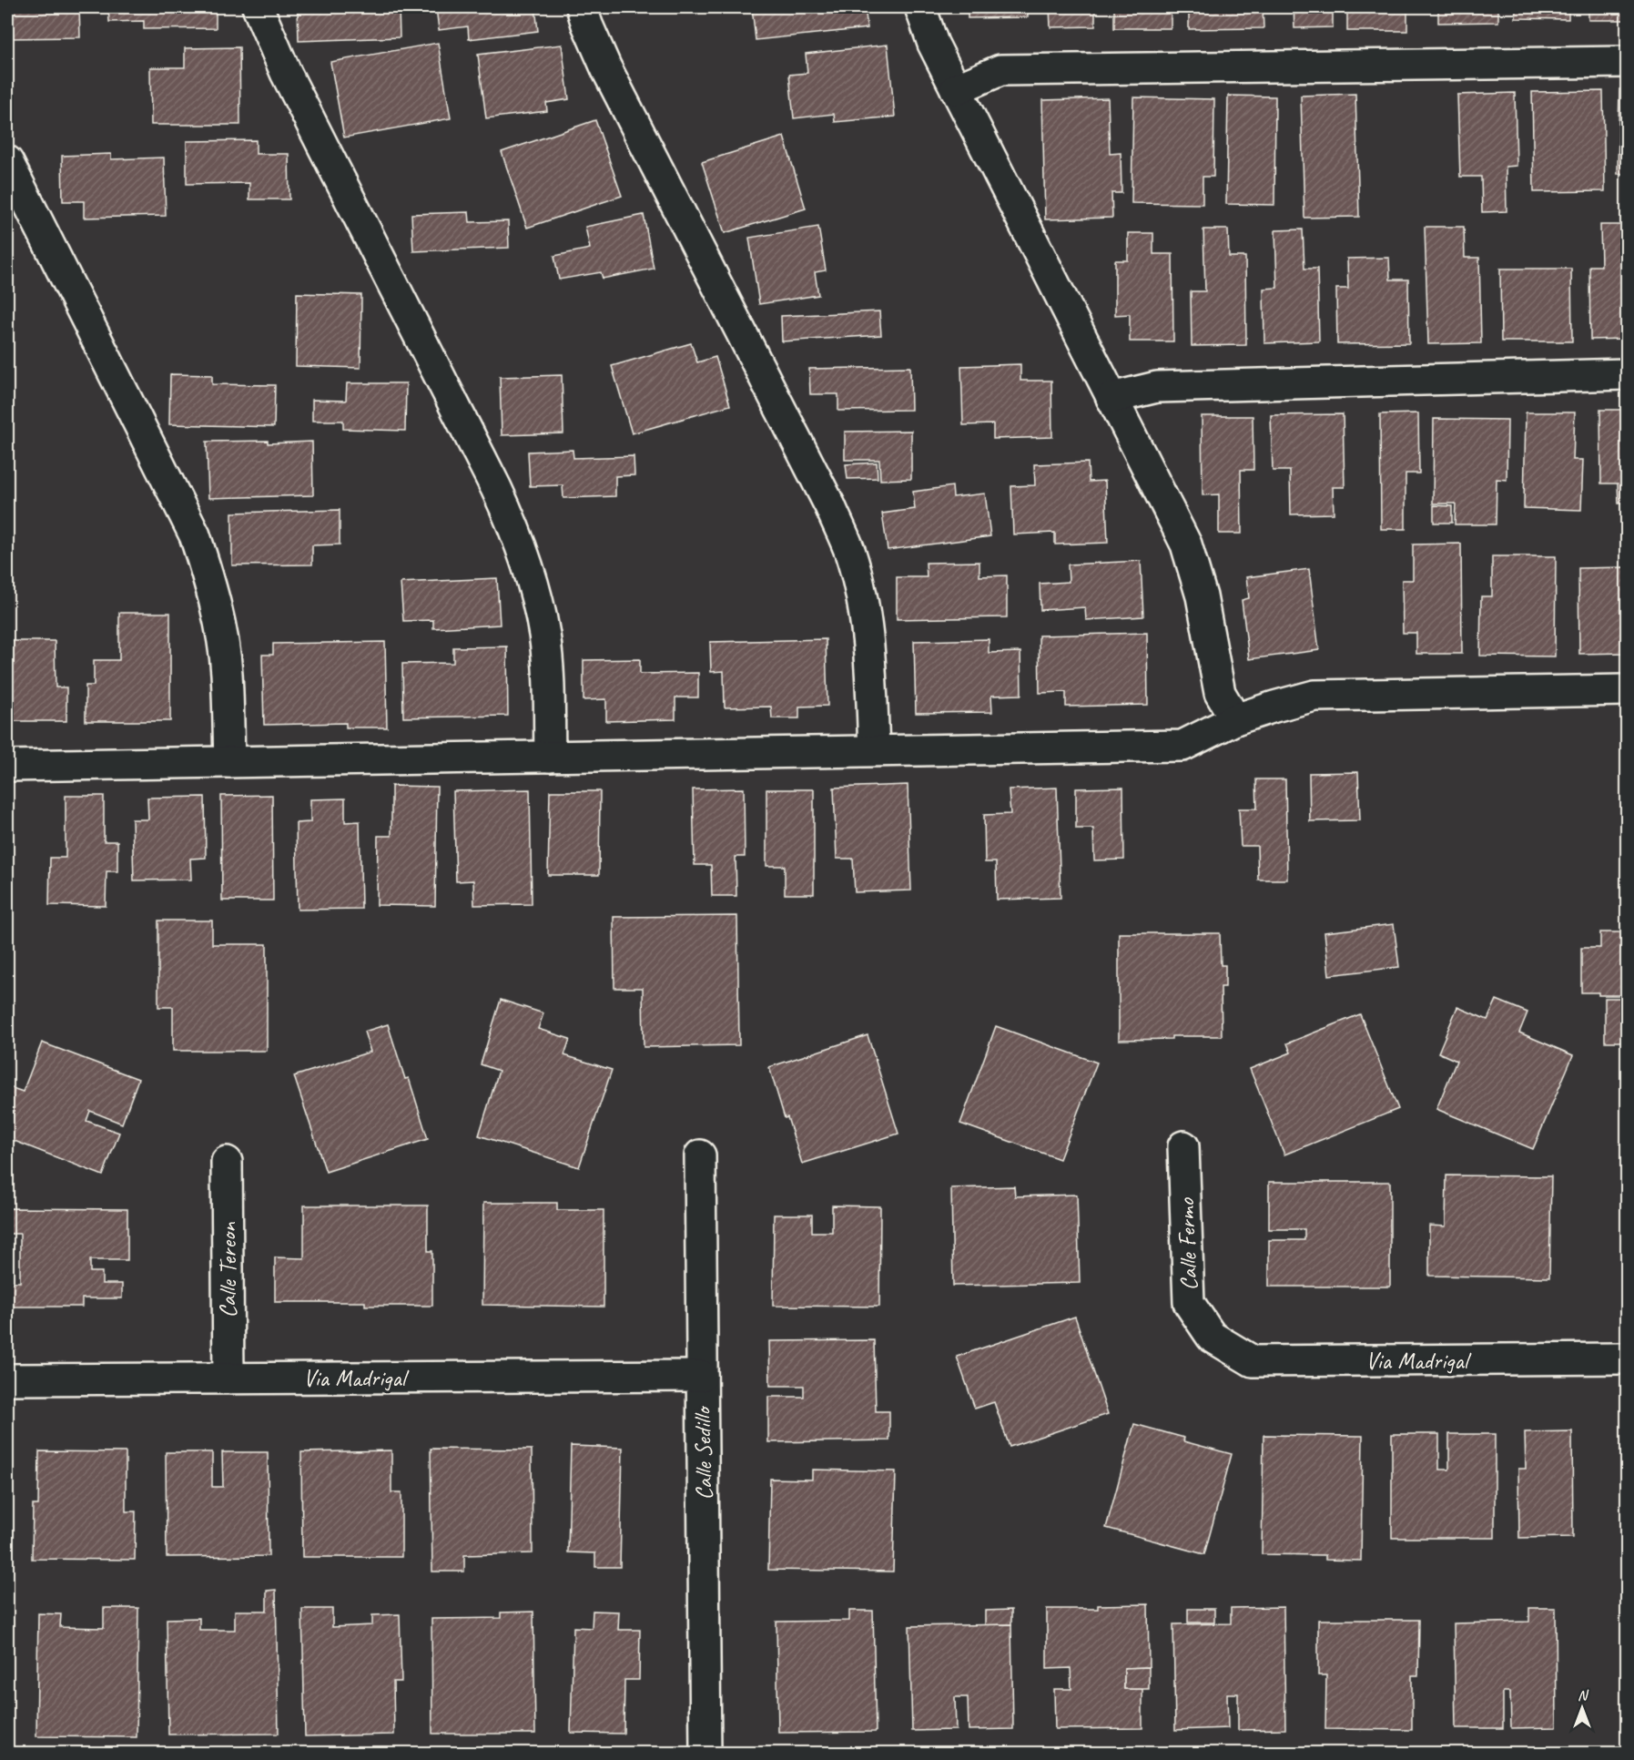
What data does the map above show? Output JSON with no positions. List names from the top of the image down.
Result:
{
  "streets": {
    "street": [
      "Calle Fermo",
      "Calle Tereon",
      "Via Madrigal",
      "Calle Sedillo"
    ]
  },
  "crossings": [
    ["Calle Fermo", "Via Madrigal"],
    ["Calle Tereon", "Via Madrigal"],
    ["Via Madrigal", "Calle Sedillo"]
  ],
  "north": "top"
}
